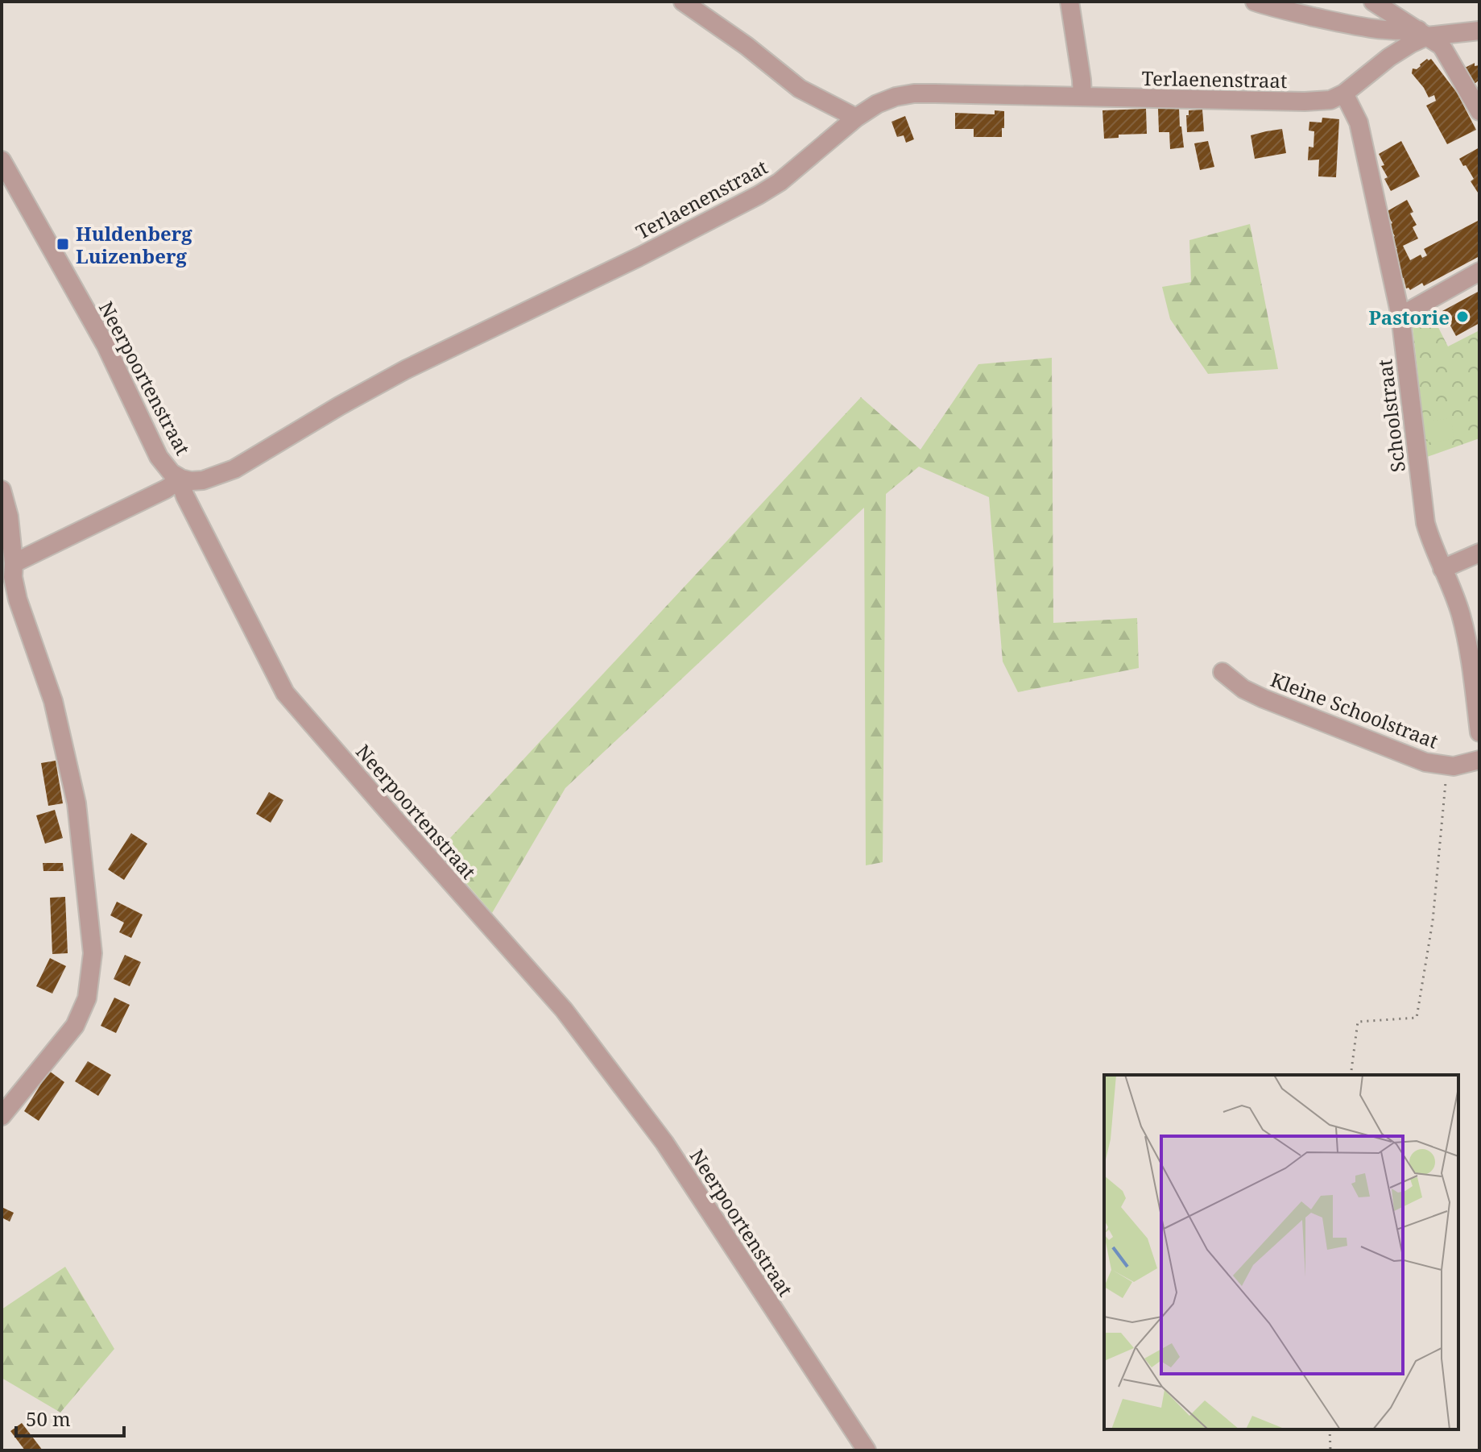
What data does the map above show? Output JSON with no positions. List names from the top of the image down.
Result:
{
  "streets": {
    "street": [
      "Terlaenenstraat",
      "Neerpoortenstraat",
      "Schoolstraat",
      "Kleine Schoolstraat"
    ]
  },
  "crossings": [
    ["Terlaenenstraat", "Neerpoortenstraat"],
    ["Terlaenenstraat", "Schoolstraat"]
  ],
  "places": {
    "transit": ["Huldenberg Luizenberg"],
    "other": ["Pastorie"]
  },
  "scale_bar": "50 m"
}
